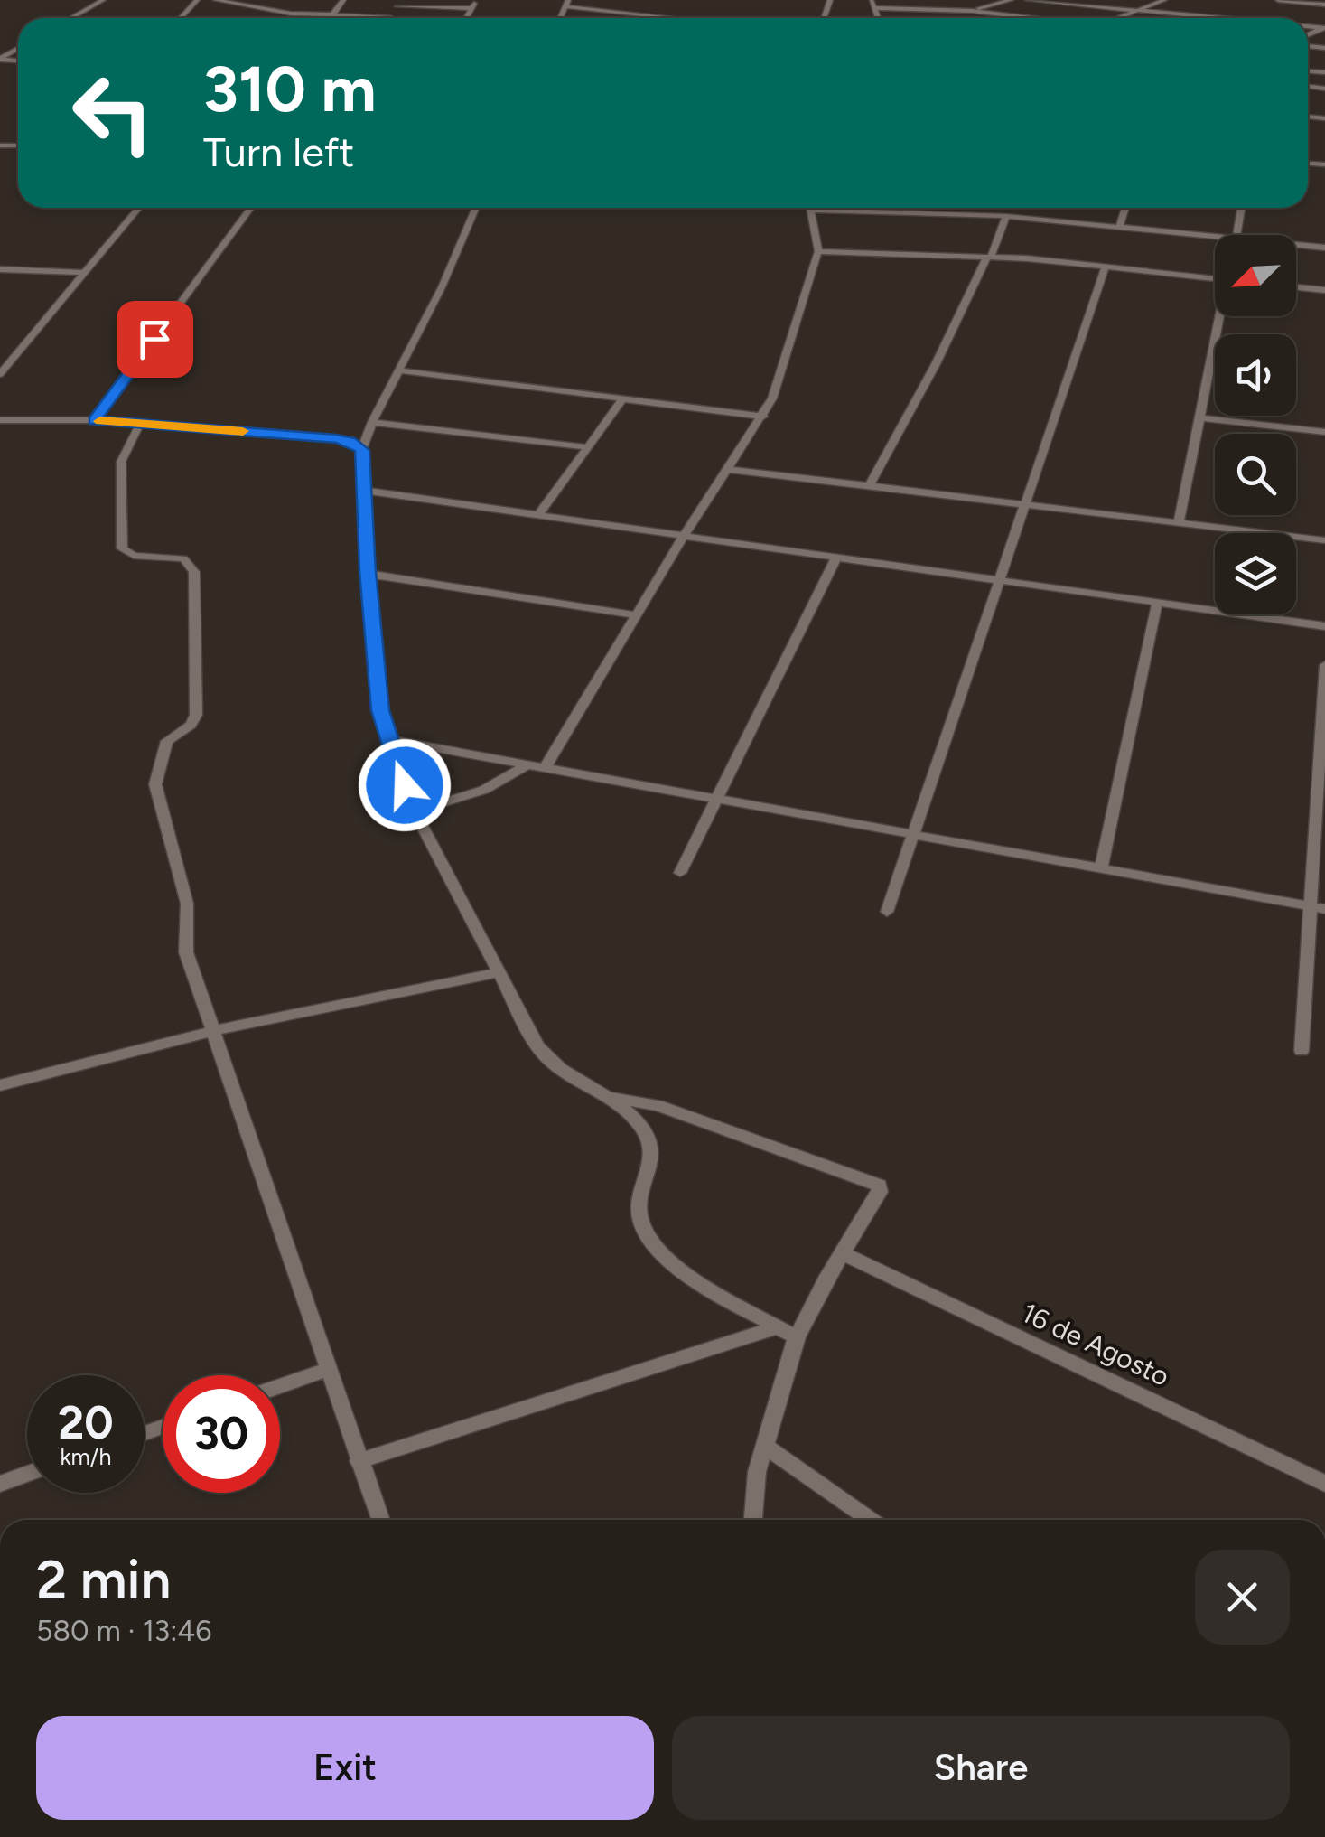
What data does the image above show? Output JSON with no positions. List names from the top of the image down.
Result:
{
  "streets": {
    "street": ["16 de Agosto"]
  },
  "north": "bottom left",
  "page": {
    "turn": ["310 m", "Turn left"],
    "speed": "20 km/h",
    "limit": "30",
    "heading": ["2 min", "580 m · 13:46"],
    "buttons": ["Exit", "Share"]
  }
}
